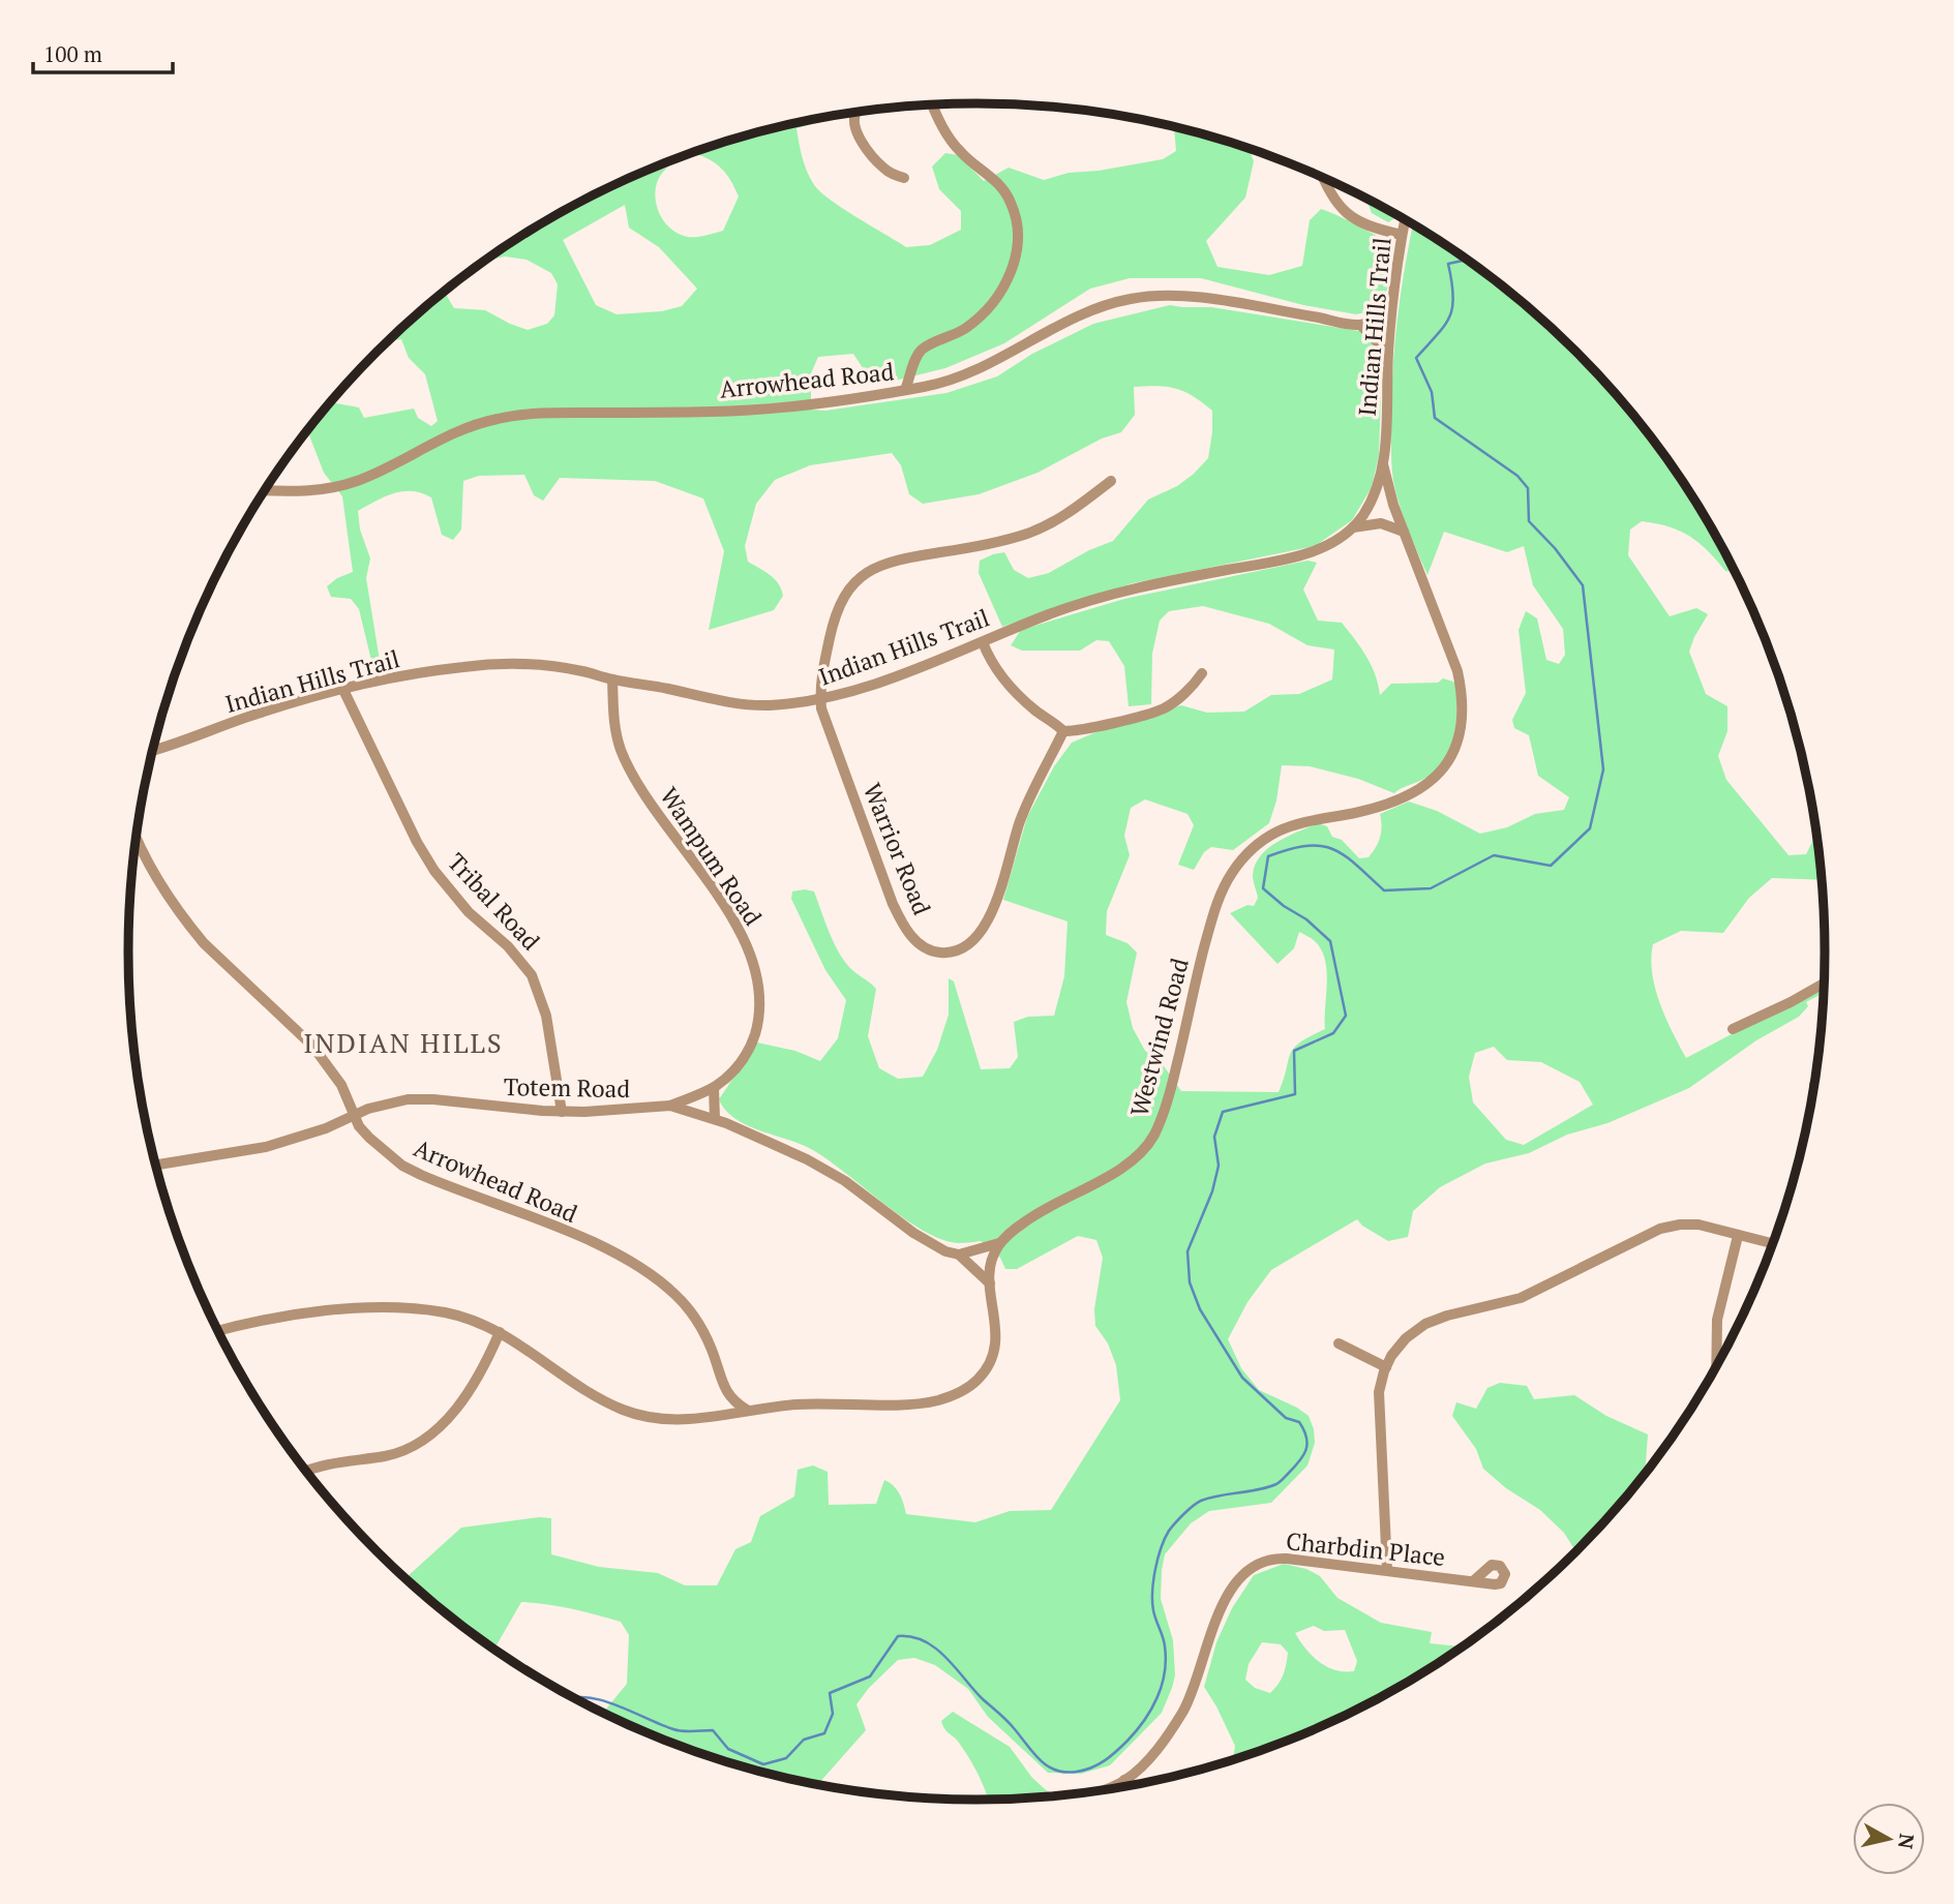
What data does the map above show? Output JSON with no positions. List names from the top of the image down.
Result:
{
  "streets": {
    "street": [
      "Indian Hills Trail",
      "Arrowhead Road",
      "Warrior Road",
      "Wampum Road",
      "Tribal Road",
      "Westwind Road",
      "Totem Road",
      "Charbdin Place"
    ]
  },
  "crossings": [
    ["Indian Hills Trail", "Warrior Road"],
    ["Indian Hills Trail", "Wampum Road"],
    ["Indian Hills Trail", "Tribal Road"],
    ["Indian Hills Trail", "Westwind Road"],
    ["Arrowhead Road", "Totem Road"],
    ["Wampum Road", "Totem Road"],
    ["Tribal Road", "Totem Road"]
  ],
  "districts": ["INDIAN HILLS"],
  "scale_bar": "100 m",
  "north": "right"
}
